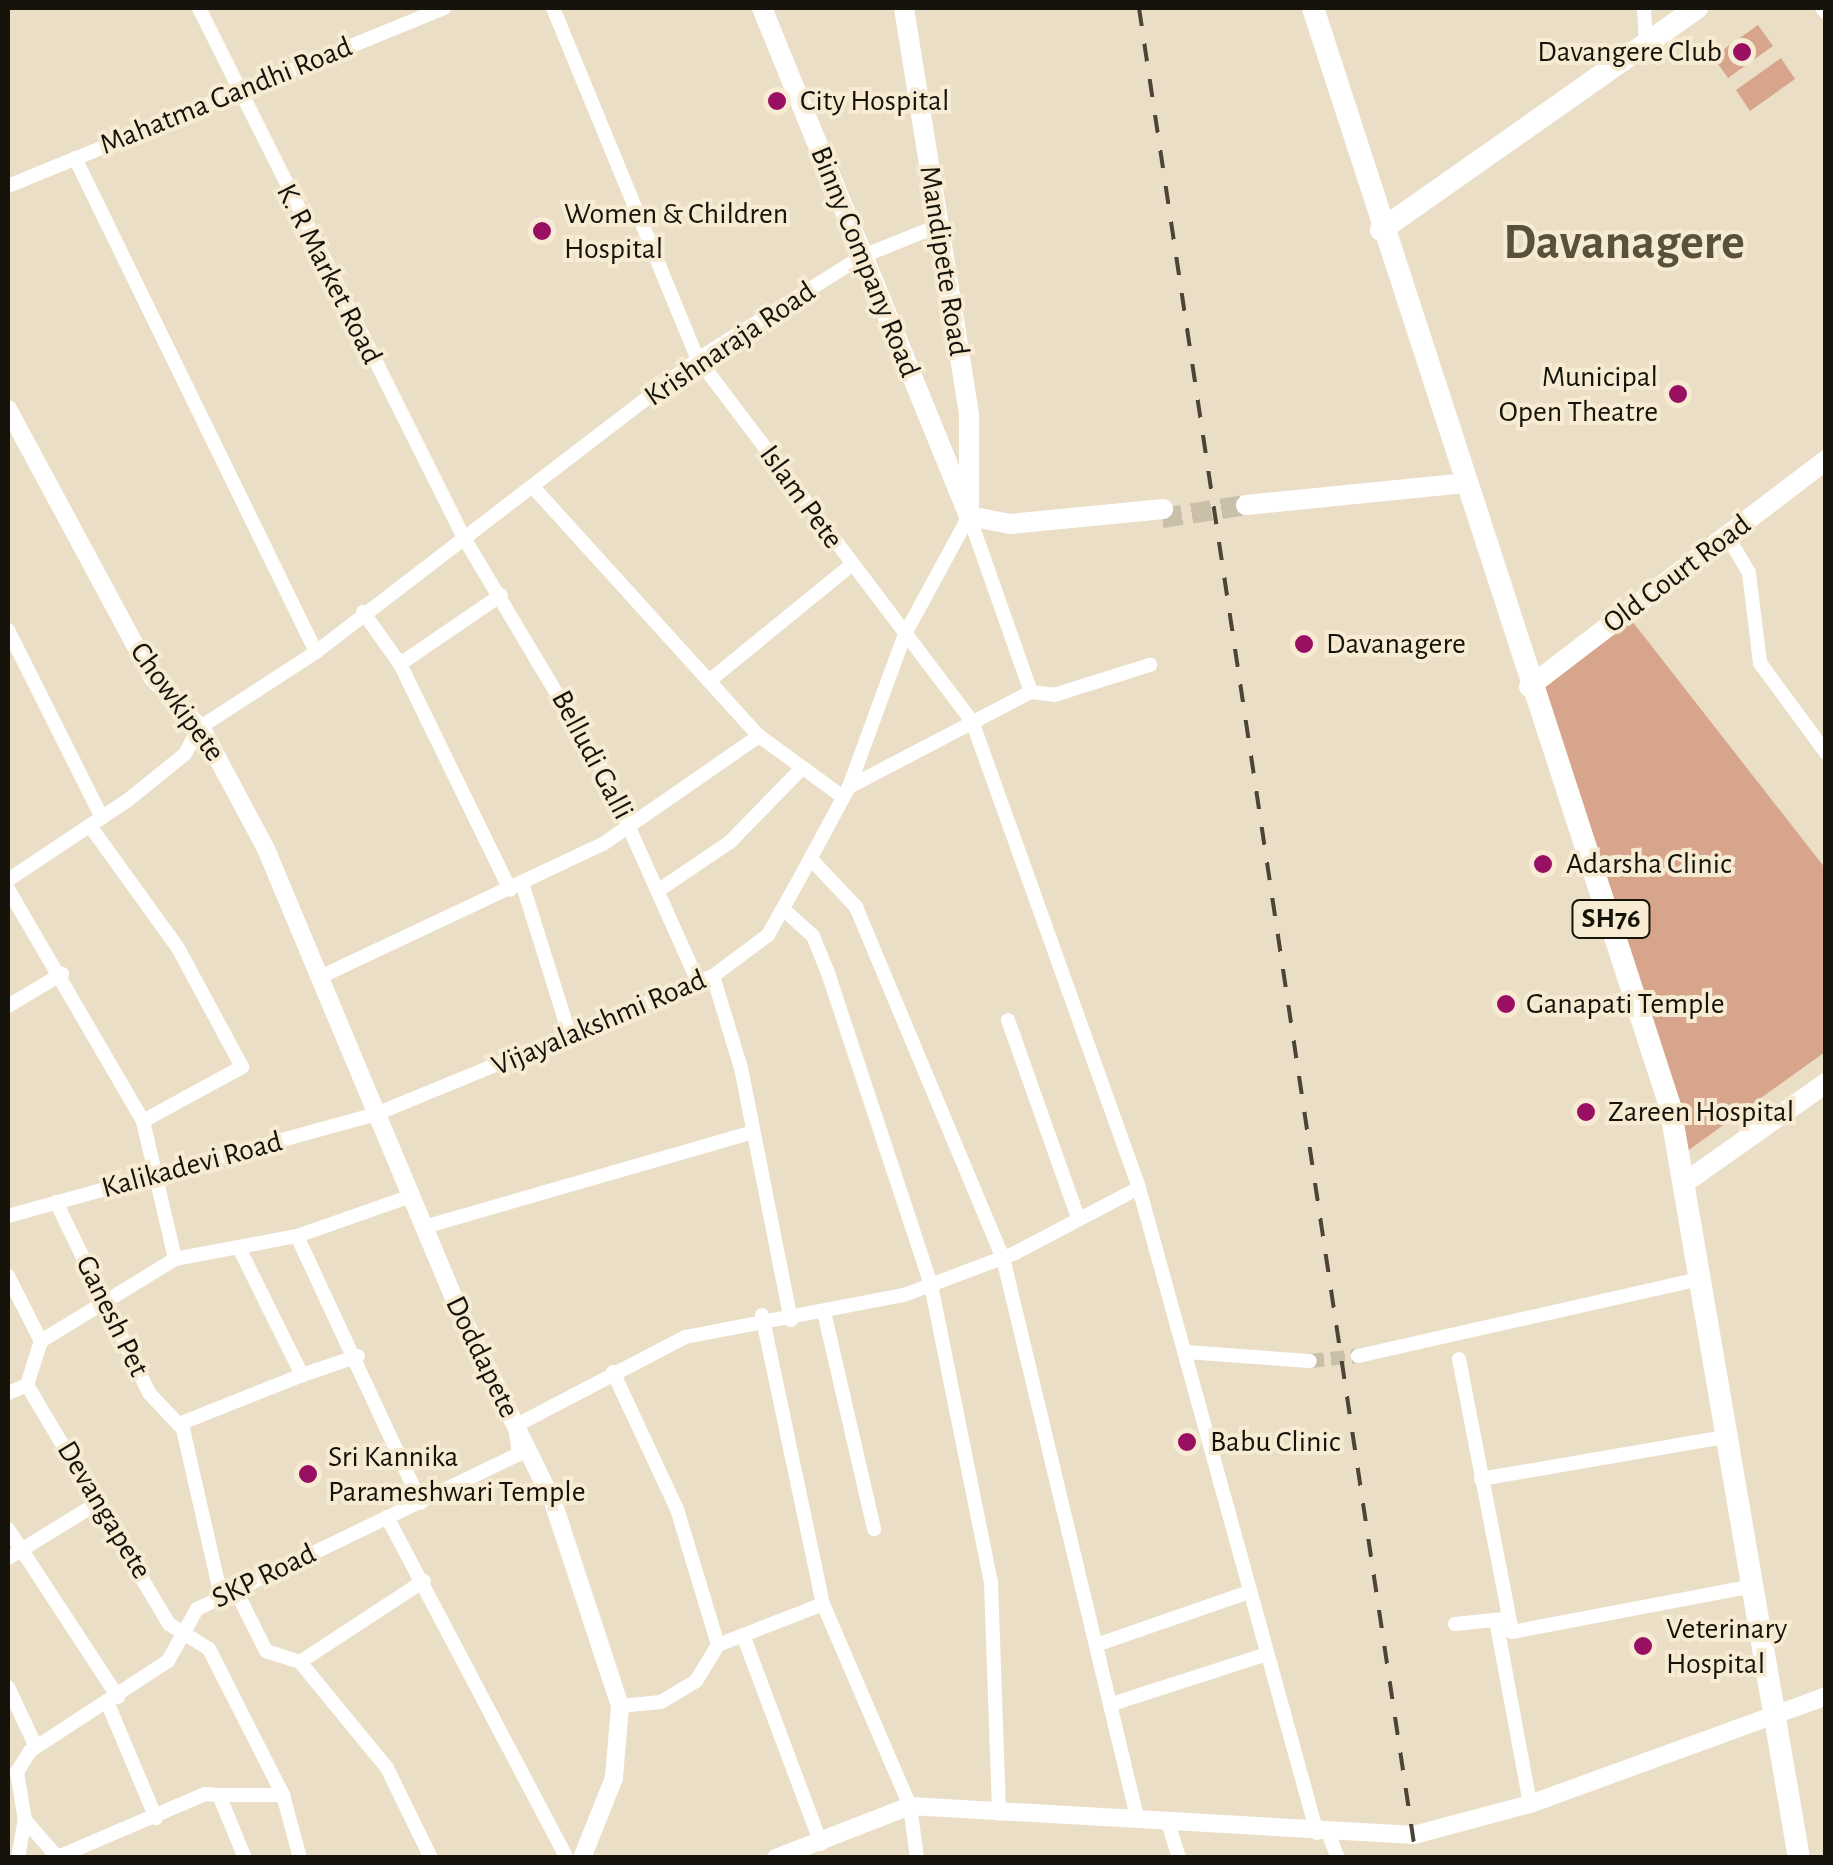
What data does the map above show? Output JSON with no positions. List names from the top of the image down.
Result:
{
  "streets": {
    "main road": [
      "Mandipete Road",
      "Binny Company Road",
      "Old Court Road",
      "SH76"
    ],
    "street": [
      "Mahatma Gandhi Road",
      "K. R Market Road",
      "Krishnaraja Road",
      "Islam Pete",
      "Chowkipete",
      "Belludi Galli",
      "Vijayalakshmi Road",
      "Kalikadevi Road",
      "Ganesh Pet",
      "Doddapete",
      "Devangapete",
      "SKP Road"
    ]
  },
  "crossings": [
    ["Mahatma Gandhi Road", "K. R Market Road"],
    ["Mandipete Road", "Binny Company Road"],
    ["Mandipete Road", "Krishnaraja Road"],
    ["Mandipete Road", "Vijayalakshmi Road"],
    ["Binny Company Road", "Krishnaraja Road"],
    ["Binny Company Road", "Vijayalakshmi Road"],
    ["K. R Market Road", "Krishnaraja Road"],
    ["K. R Market Road", "Belludi Galli"],
    ["Krishnaraja Road", "Islam Pete"],
    ["Krishnaraja Road", "Chowkipete"],
    ["Krishnaraja Road", "Belludi Galli"],
    ["Islam Pete", "Vijayalakshmi Road"],
    ["Old Court Road", "SH76"],
    ["Chowkipete", "Vijayalakshmi Road"],
    ["Chowkipete", "Kalikadevi Road"],
    ["Chowkipete", "Doddapete"],
    ["Belludi Galli", "Vijayalakshmi Road"],
    ["Vijayalakshmi Road", "Kalikadevi Road"],
    ["Vijayalakshmi Road", "Doddapete"],
    ["Kalikadevi Road", "Ganesh Pet"],
    ["Kalikadevi Road", "Doddapete"],
    ["Ganesh Pet", "SKP Road"],
    ["Doddapete", "SKP Road"],
    ["Devangapete", "SKP Road"]
  ],
  "districts": ["Davanagere"],
  "places": [
    "Davangere Club",
    "City Hospital",
    "Women & Children Hospital",
    "Municipal Open Theatre",
    "Davanagere",
    "Adarsha Clinic",
    "Ganapati Temple",
    "Zareen Hospital",
    "Babu Clinic",
    "Sri Kannika Parameshwari Temple",
    "Veterinary Hospital"
  ]
}
